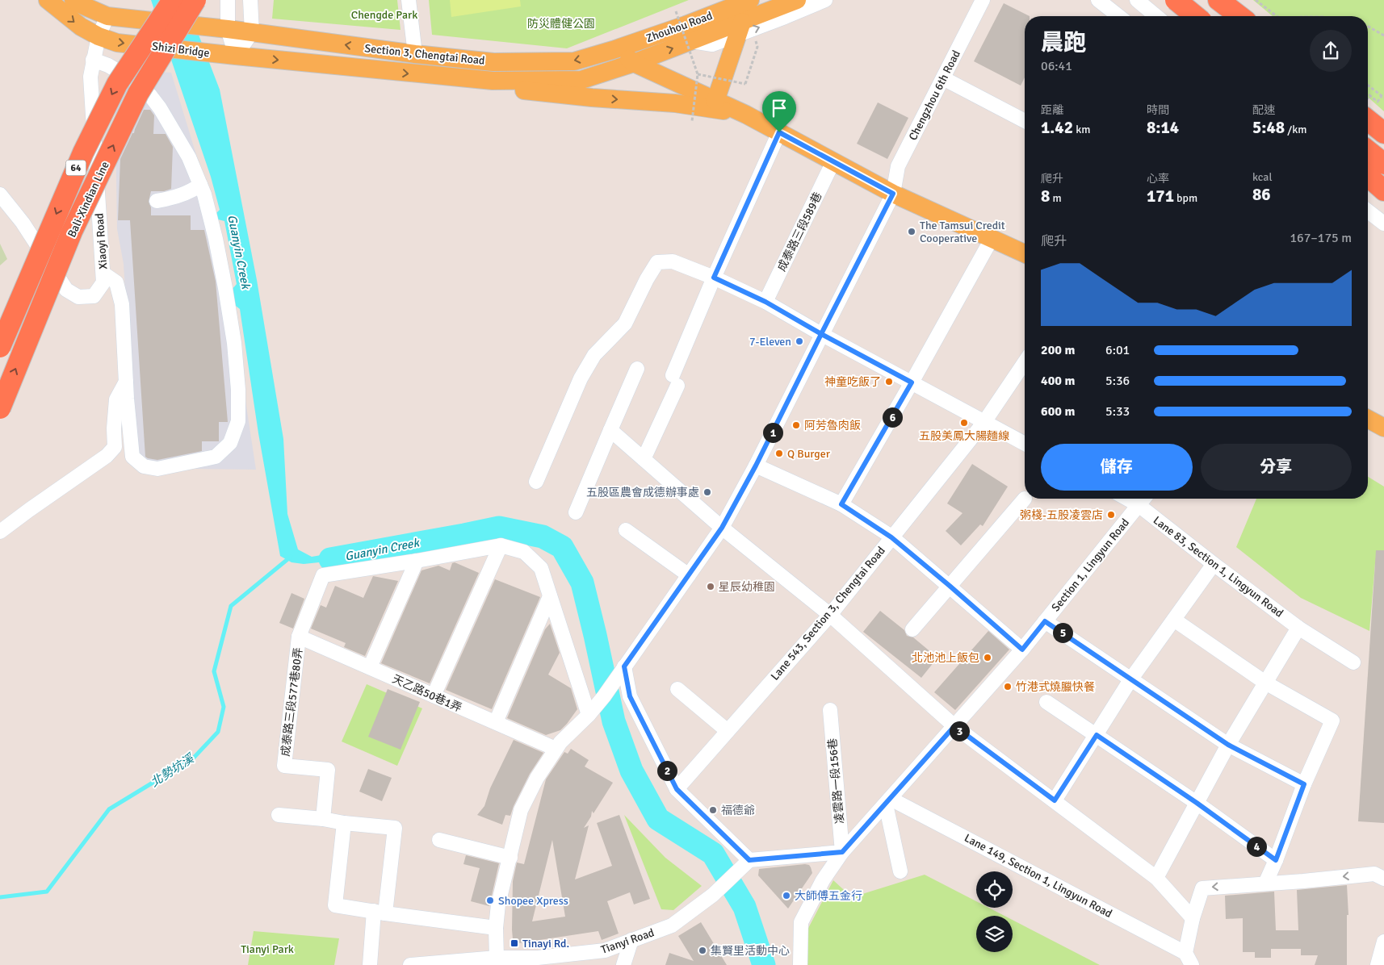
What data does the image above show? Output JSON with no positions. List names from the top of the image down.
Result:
{
  "streets": {
    "highway": ["64", "Bali-Xindian Line"],
    "main road": ["Zhouhou Road", "Shizi Bridge", "Section 3, Chengtai Road"],
    "street": [
      "Chengzhou 6th Road",
      "成泰路三段589巷",
      "Xiaoyi Road",
      "Section 1, Lingyun Road",
      "Lane 83, Section 1, Lingyun Road",
      "Lane 543, Section 3, Chengtai Road",
      "天乙路50巷1弄",
      "成泰路三段577巷80弄",
      "凌雲路一段156巷",
      "Lane 149, Section 1, Lingyun Road",
      "Tianyi Road"
    ]
  },
  "crossings": [
    ["Zhouhou Road", "Section 3, Chengtai Road"],
    ["Shizi Bridge", "Section 3, Chengtai Road"],
    ["Shizi Bridge", "Xiaoyi Road"],
    ["Chengzhou 6th Road", "天乙路50巷1弄"],
    ["Chengzhou 6th Road", "Tianyi Road"],
    ["Section 1, Lingyun Road", "Lane 83, Section 1, Lingyun Road"],
    ["Section 1, Lingyun Road", "凌雲路一段156巷"],
    ["Section 1, Lingyun Road", "Lane 149, Section 1, Lingyun Road"],
    ["天乙路50巷1弄", "成泰路三段577巷80弄"]
  ],
  "water": ["Guanyin Creek", "北勢坑溪"],
  "parks": ["Chengde Park", "防災體健公園", "Tianyi Park"],
  "places": {
    "other": [
      "The Tamsui Credit Cooperative",
      "7-Eleven",
      "神童吃飯了",
      "五股美鳳大腸麵線",
      "阿芳魯肉飯",
      "Q Burger",
      "五股區農會成德辦事處",
      "粥棧-五股凌雲店",
      "星辰幼稚園",
      "北池池上飯包",
      "竹港式燒臘快餐",
      "福德爺",
      "大師傅五金行",
      "Shopee Xpress",
      "集賢里活動中心"
    ],
    "transit": ["Tinayi Rd."]
  },
  "page": {
    "heading": ["晨跑", "06:41"],
    "stats": [
      ["距離", "1.42 km"],
      ["時間", "8:14"],
      ["配速", "5:48 /km"],
      ["爬升", "8 m"],
      ["心率", "171 bpm"],
      ["kcal", "86"]
    ],
    "chart": ["爬升", "167–175 m"],
    "list": [
      {
        "name": "200 m",
        "note": "6:01"
      },
      {
        "name": "400 m",
        "note": "5:36"
      },
      {
        "name": "600 m",
        "note": "5:33"
      }
    ],
    "pins": [
      "6",
      "1",
      "5",
      "3",
      "2",
      "4"
    ],
    "buttons": ["儲存", "分享"]
  }
}
